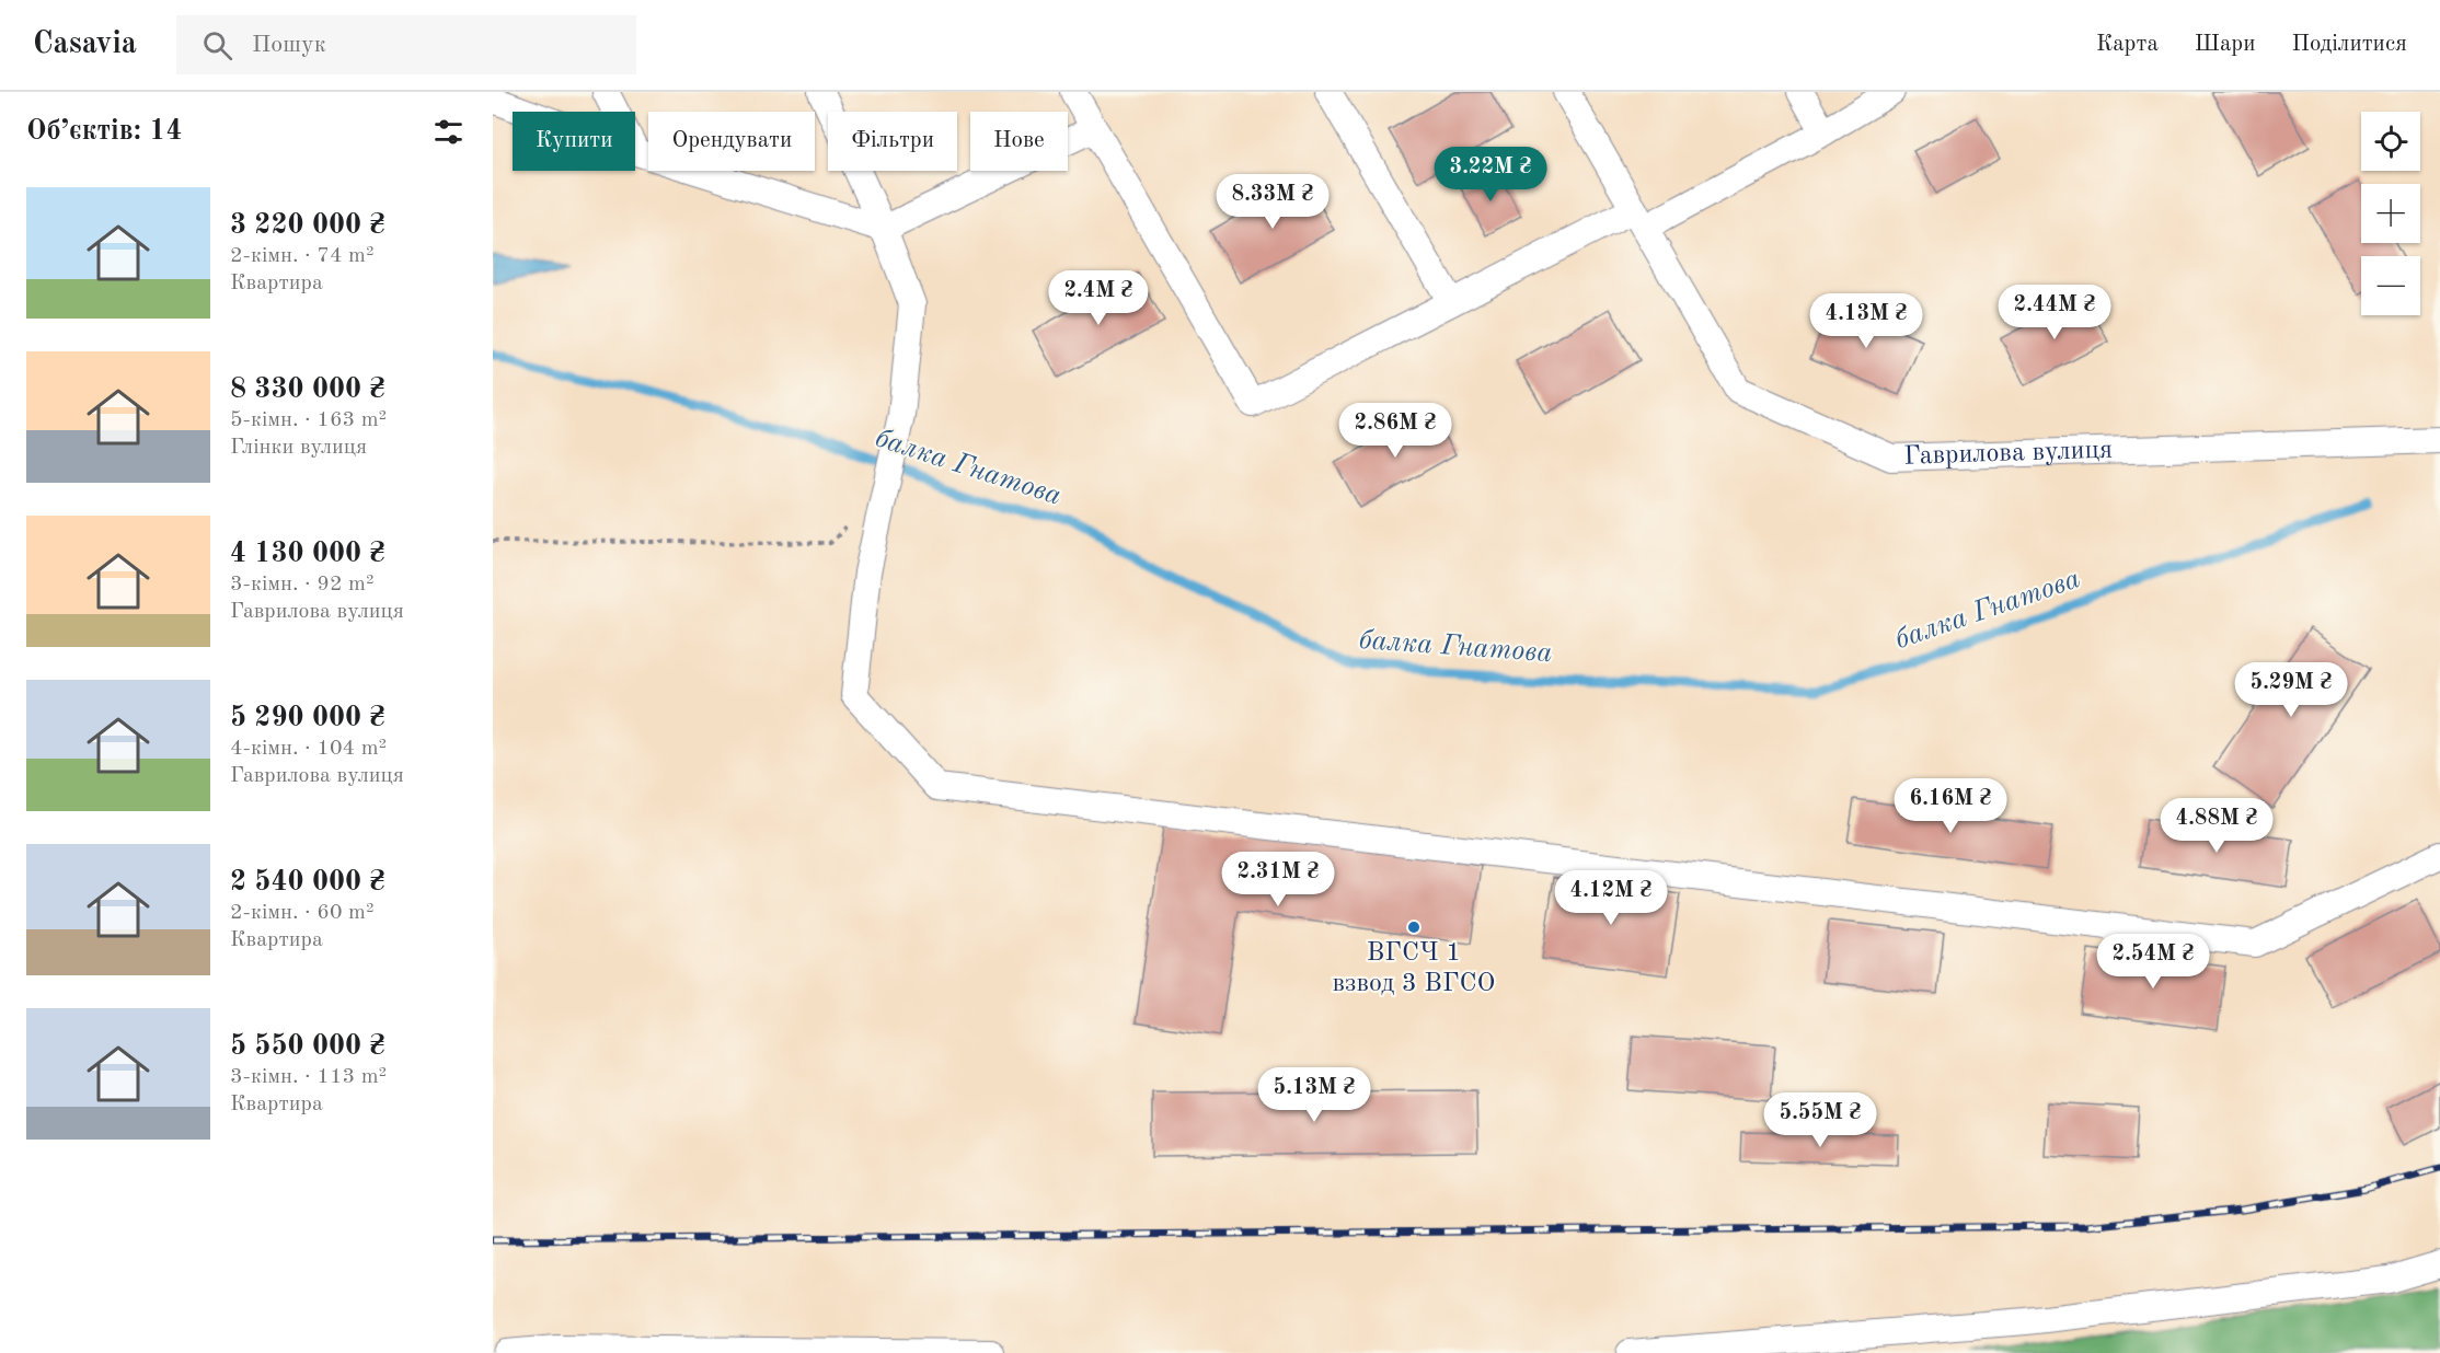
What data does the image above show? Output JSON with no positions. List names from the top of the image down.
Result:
{
  "streets": {
    "street": ["Гаврилова вулиця"]
  },
  "water": ["балка Гнатова"],
  "places": ["ВГСЧ 1 взвод 3 ВГСО"],
  "page": {
    "header": "Casavia",
    "search": "Пошук",
    "nav": ["Карта", "Шари", "Поділитися"],
    "heading": "Об’єктів: 14",
    "map_buttons": ["+", "−"],
    "chip": [
      "Купити",
      "Орендувати",
      "Фільтри",
      "Нове"
    ],
    "price": [
      "3.22M ₴",
      "8.33M ₴",
      "2.4M ₴",
      "2.44M ₴",
      "4.13M ₴",
      "2.86M ₴",
      "5.29M ₴",
      "6.16M ₴",
      "4.88M ₴",
      "2.31M ₴",
      "4.12M ₴",
      "2.54M ₴",
      "5.13M ₴",
      "5.55M ₴"
    ],
    "list": [
      {
        "name": "3 220 000 ₴",
        "note": "2-кімн. · 74 m² · Квартира"
      },
      {
        "name": "8 330 000 ₴",
        "note": "5-кімн. · 163 m² · Глінки вулиця"
      },
      {
        "name": "4 130 000 ₴",
        "note": "3-кімн. · 92 m² · Гаврилова вулиця"
      },
      {
        "name": "5 290 000 ₴",
        "note": "4-кімн. · 104 m² · Гаврилова вулиця"
      },
      {
        "name": "2 540 000 ₴",
        "note": "2-кімн. · 60 m² · Квартира"
      },
      {
        "name": "5 550 000 ₴",
        "note": "3-кімн. · 113 m² · Квартира"
      }
    ]
  }
}
